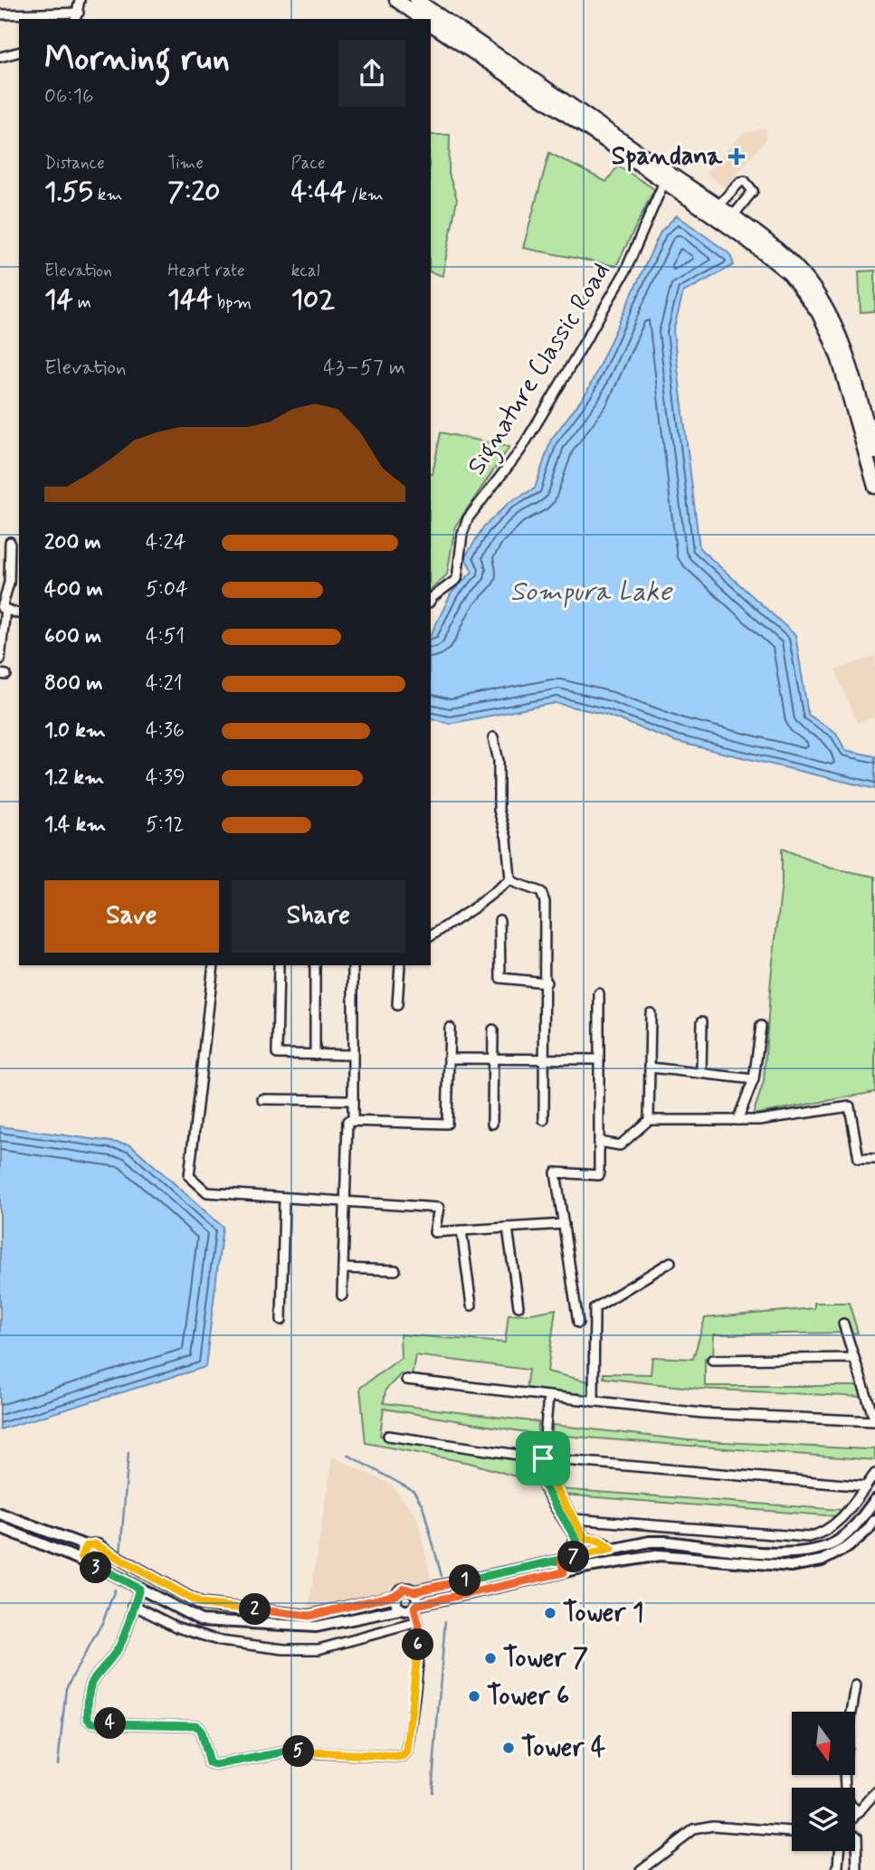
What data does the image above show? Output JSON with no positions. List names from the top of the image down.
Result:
{
  "streets": {
    "street": ["Signature Classic Road"]
  },
  "water": ["Sompura Lake"],
  "places": {
    "health": ["Spandana"],
    "other": [
      "Tower 1",
      "Tower 7",
      "Tower 6",
      "Tower 4"
    ]
  },
  "north": "bottom",
  "page": {
    "heading": ["Morning run", "06:16"],
    "stats": [
      ["Distance", "1.55 km"],
      ["Time", "7:20"],
      ["Pace", "4:44 /km"],
      ["Elevation", "14 m"],
      ["Heart rate", "144 bpm"],
      ["kcal", "102"]
    ],
    "chart": ["Elevation", "43–57 m"],
    "list": [
      {
        "name": "200 m",
        "note": "4:24"
      },
      {
        "name": "400 m",
        "note": "5:04"
      },
      {
        "name": "600 m",
        "note": "4:51"
      },
      {
        "name": "800 m",
        "note": "4:21"
      },
      {
        "name": "1.0 km",
        "note": "4:36"
      },
      {
        "name": "1.2 km",
        "note": "4:39"
      },
      {
        "name": "1.4 km",
        "note": "5:12"
      }
    ],
    "buttons": ["Save", "Share"],
    "pins": [
      "7",
      "3",
      "1",
      "2",
      "6",
      "4",
      "5"
    ]
  }
}
